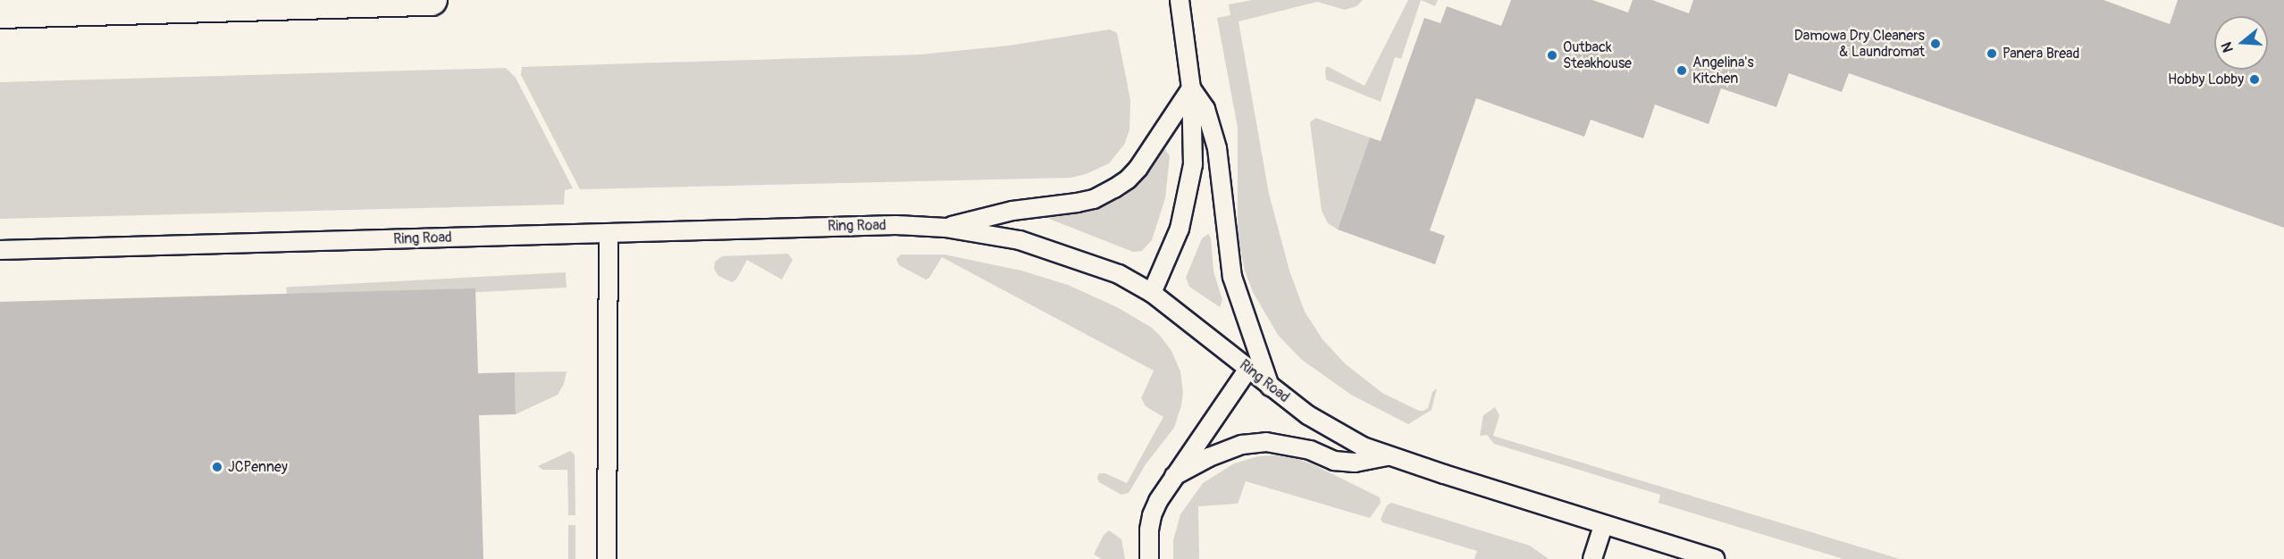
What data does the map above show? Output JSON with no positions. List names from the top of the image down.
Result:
{
  "streets": {
    "lane": ["Ring Road"]
  },
  "places": [
    "Damowa Dry Cleaners & Laundromat",
    "Panera Bread",
    "Outback Steakhouse",
    "Angelina's Kitchen",
    "Hobby Lobby",
    "JCPenney"
  ],
  "north": "left"
}
